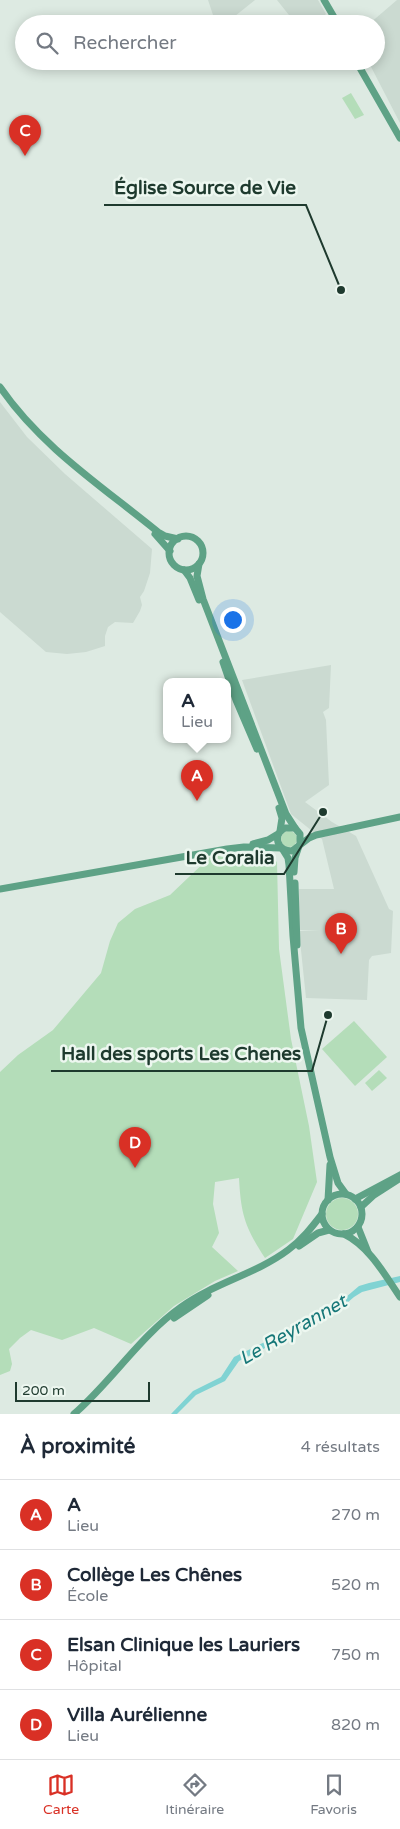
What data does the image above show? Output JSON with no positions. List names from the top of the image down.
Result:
{
  "water": ["Le Reyrannet"],
  "places": ["Église Source de Vie", "Le Coralia", "Hall des sports Les Chenes"],
  "scale_bar": "200 m",
  "page": {
    "search": "Rechercher",
    "pins": [
      "C",
      "A",
      "B",
      "D"
    ],
    "popup": ["A", "Lieu"],
    "scale": "200 m",
    "heading": ["À proximité", "4 résultats"],
    "list": [
      {
        "mark": "A",
        "name": "A",
        "note": "Lieu",
        "value": "270 m"
      },
      {
        "mark": "B",
        "name": "Collège Les Chênes",
        "note": "École",
        "value": "520 m"
      },
      {
        "mark": "C",
        "name": "Elsan Clinique les Lauriers",
        "note": "Hôpital",
        "value": "750 m"
      },
      {
        "mark": "D",
        "name": "Villa Aurélienne",
        "note": "Lieu",
        "value": "820 m"
      }
    ],
    "nav": ["Carte", "Itinéraire", "Favoris"]
  }
}
